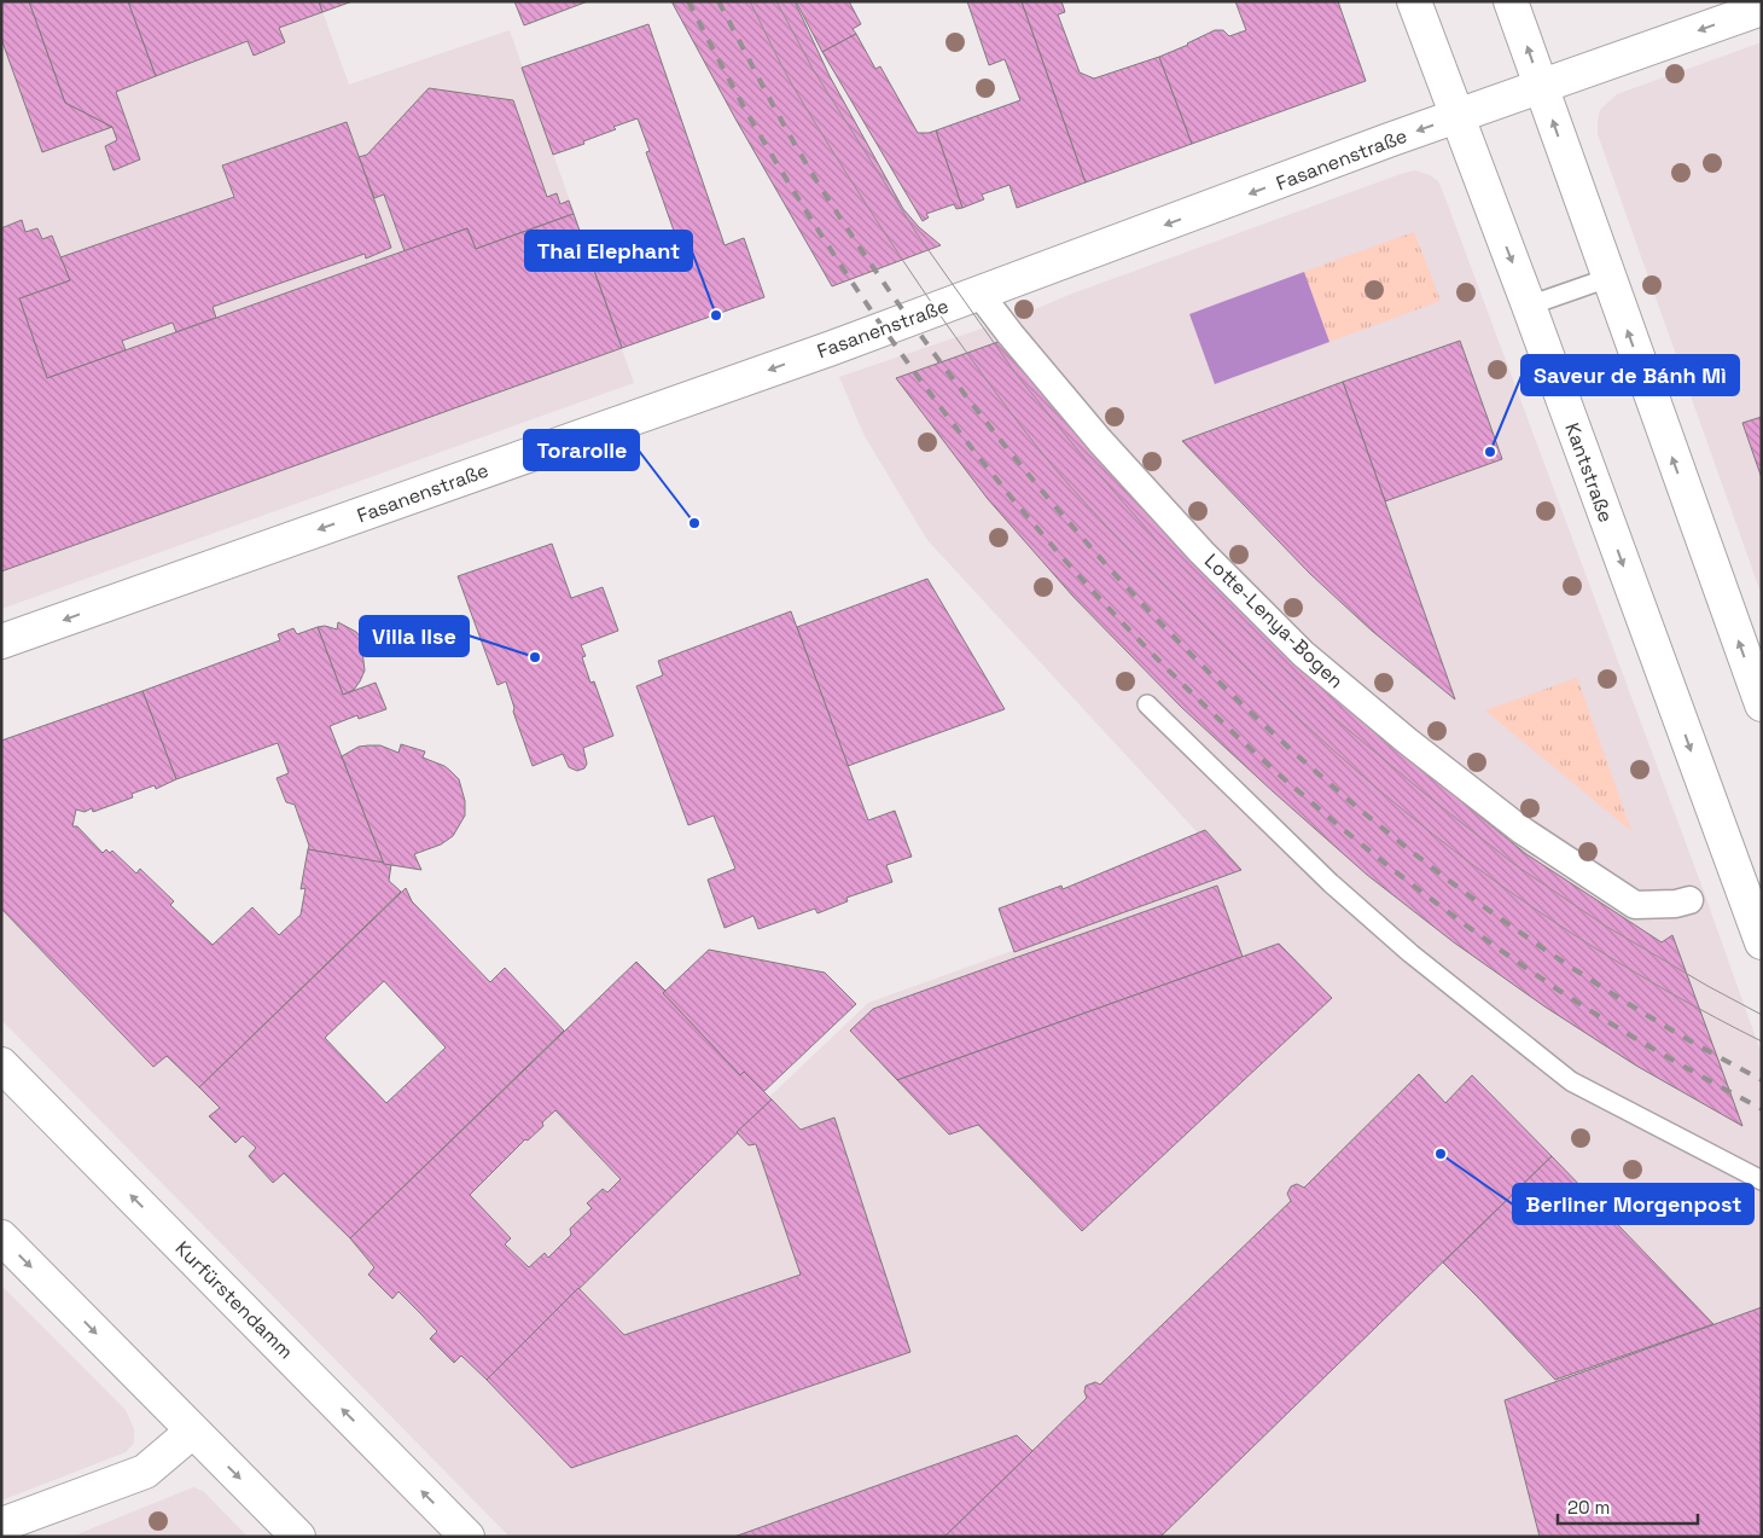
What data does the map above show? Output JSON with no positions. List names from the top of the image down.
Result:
{
  "streets": {
    "main road": ["Fasanenstraße", "Kantstraße", "Kurfürstendamm"],
    "street": ["Lotte-Lenya-Bogen"]
  },
  "crossings": [
    ["Fasanenstraße", "Kantstraße"],
    ["Fasanenstraße", "Lotte-Lenya-Bogen"]
  ],
  "one_way": ["Fasanenstraße"],
  "places": [
    "Thai Elephant",
    "Saveur de Bánh Mì",
    "Torarolle",
    "Villa Ilse",
    "Berliner Morgenpost"
  ],
  "scale_bar": "20 m"
}
